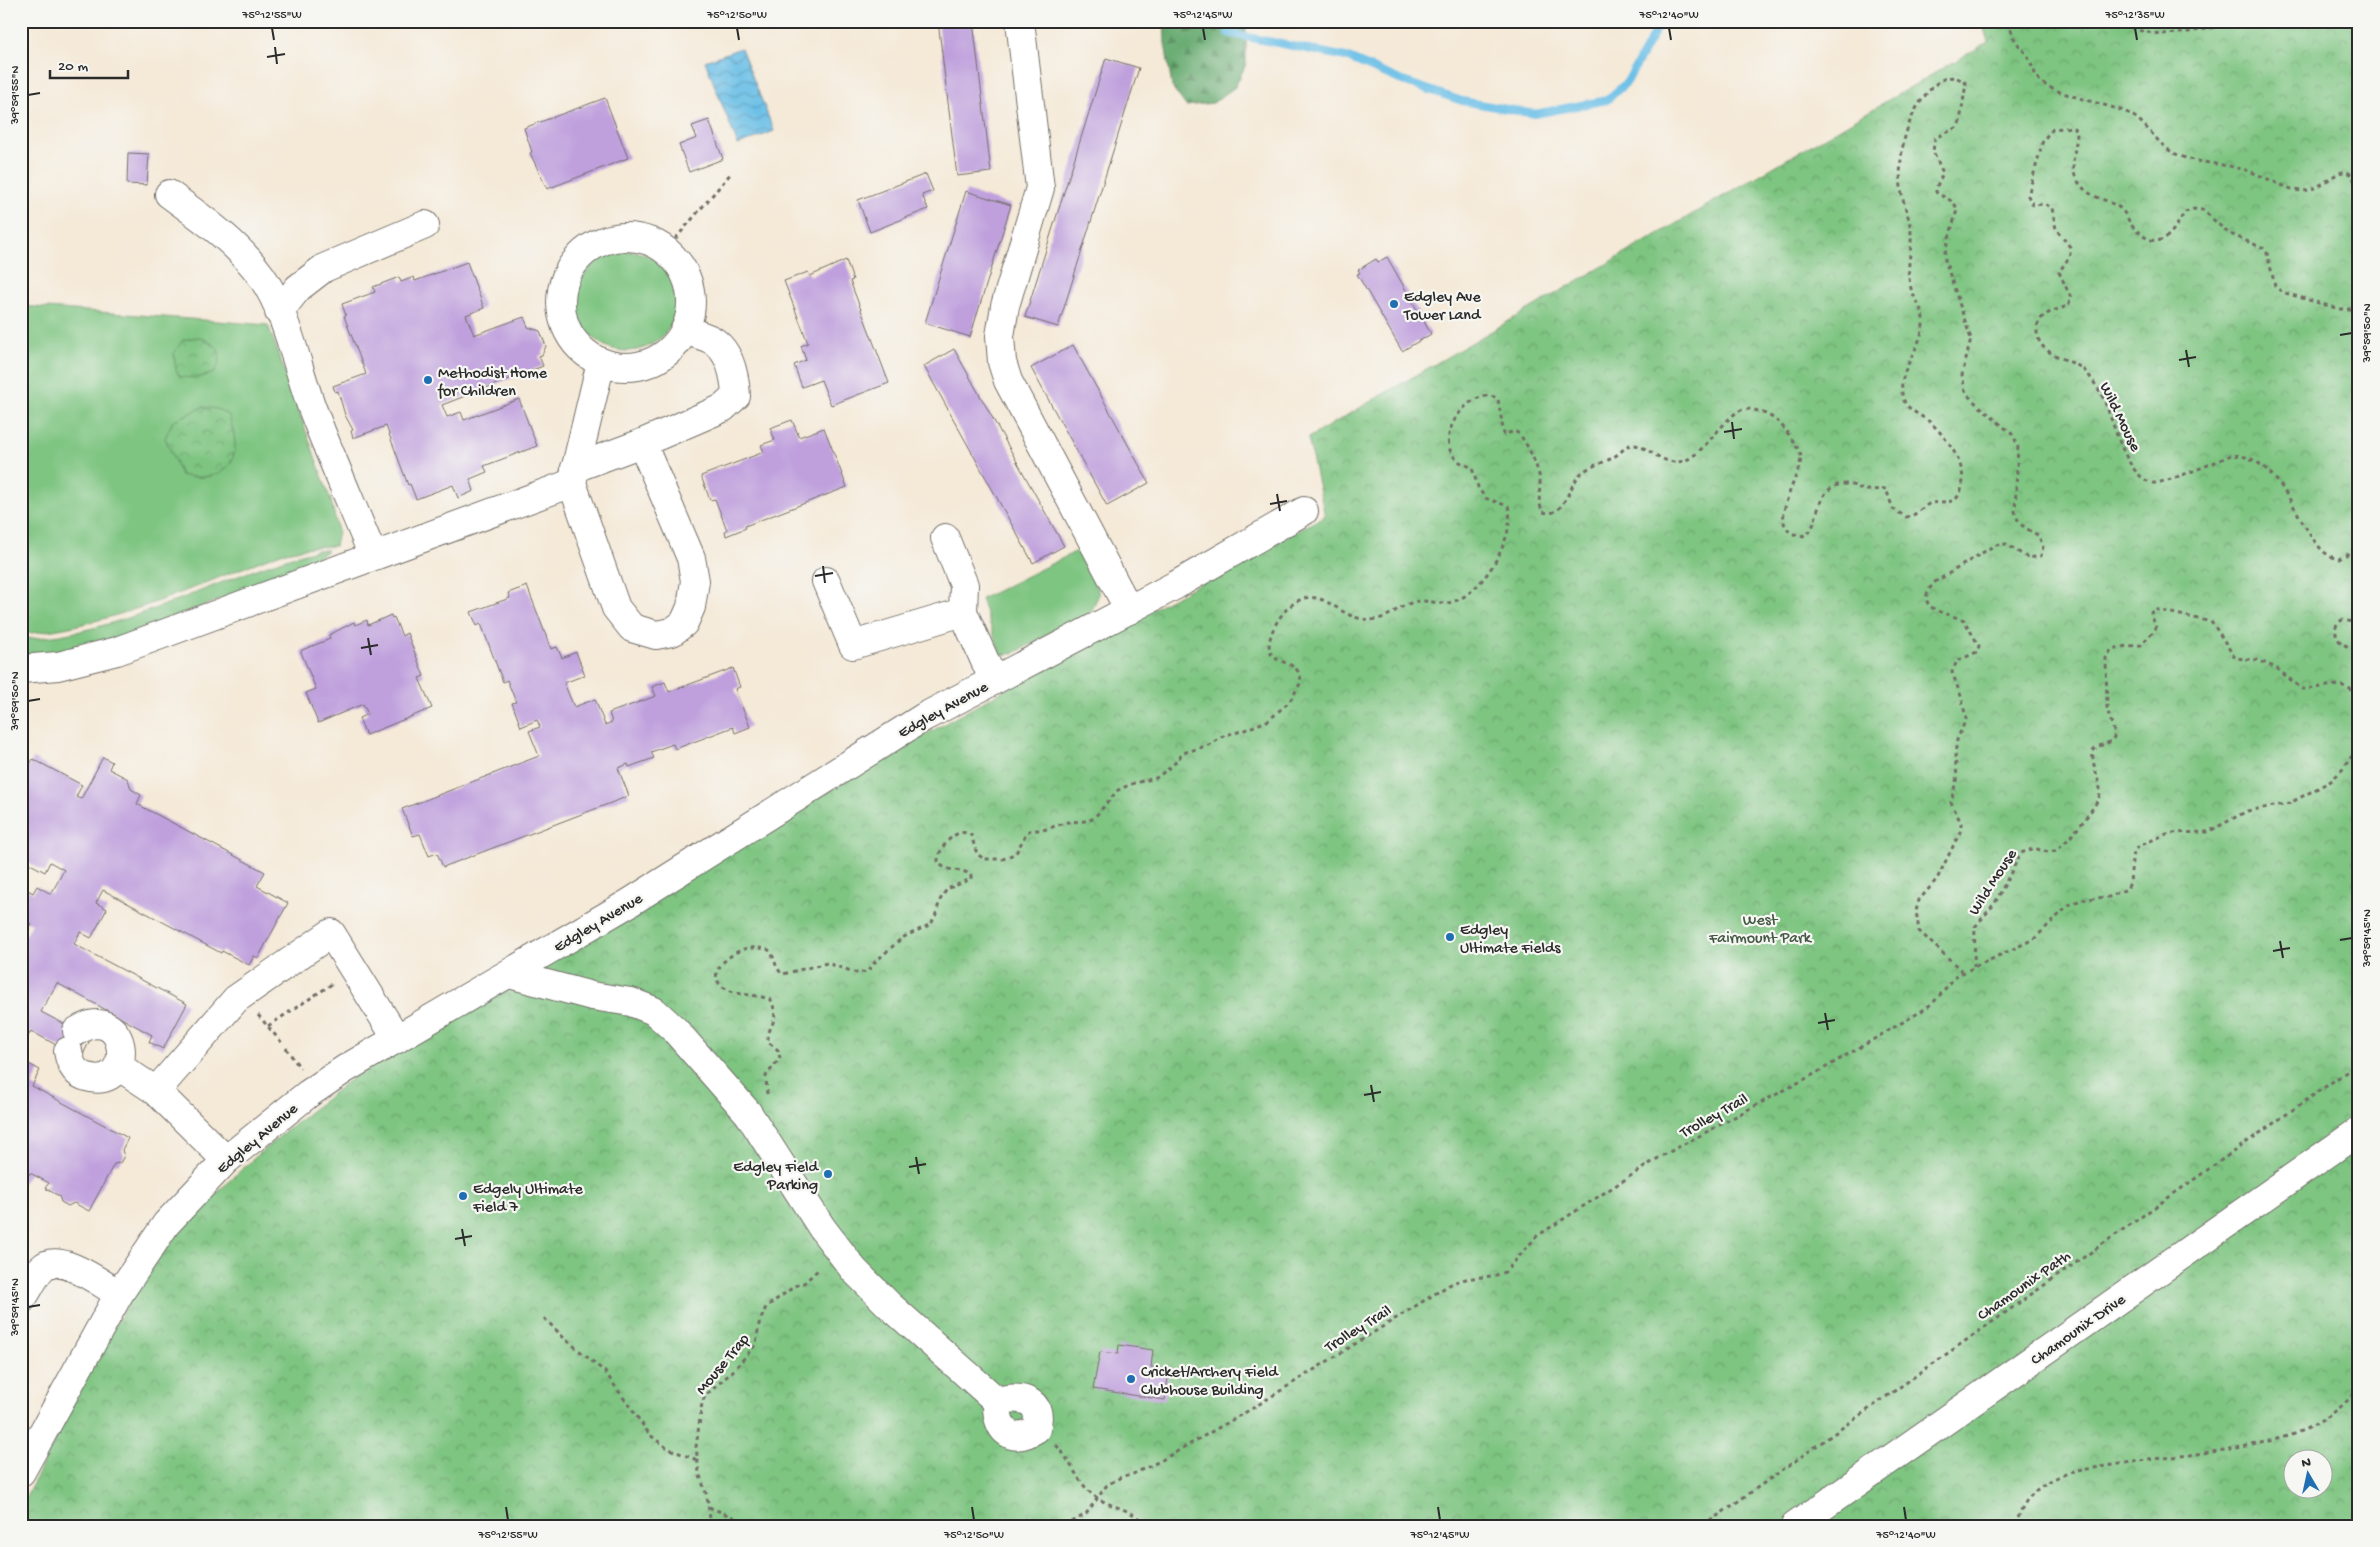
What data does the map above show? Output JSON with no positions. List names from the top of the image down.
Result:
{
  "streets": {
    "street": ["Edgley Avenue", "Chamounix Drive"],
    "path": [
      "Wild Mouse",
      "Trolley Trail",
      "Chamounix Path",
      "Mouse Trap"
    ]
  },
  "crossings": [
    ["Wild Mouse", "Trolley Trail"]
  ],
  "parks": ["West Fairmount Park"],
  "places": [
    "Edgley Ave Tower Land",
    "Methodist Home for Children",
    "Edgley Ultimate Fields",
    "Edgley Field Parking",
    "Edgely Ultimate Field 7",
    "Cricket/Archery Field Clubhouse Building"
  ],
  "scale_bar": "20 m",
  "north": "top",
  "coordinates": [
    "75°12'55\"W",
    "75°12'50\"W",
    "75°12'45\"W",
    "75°12'40\"W",
    "75°12'35\"W",
    "39°59'55\"N",
    "39°59'50\"N",
    "39°59'45\"N"
  ]
}
